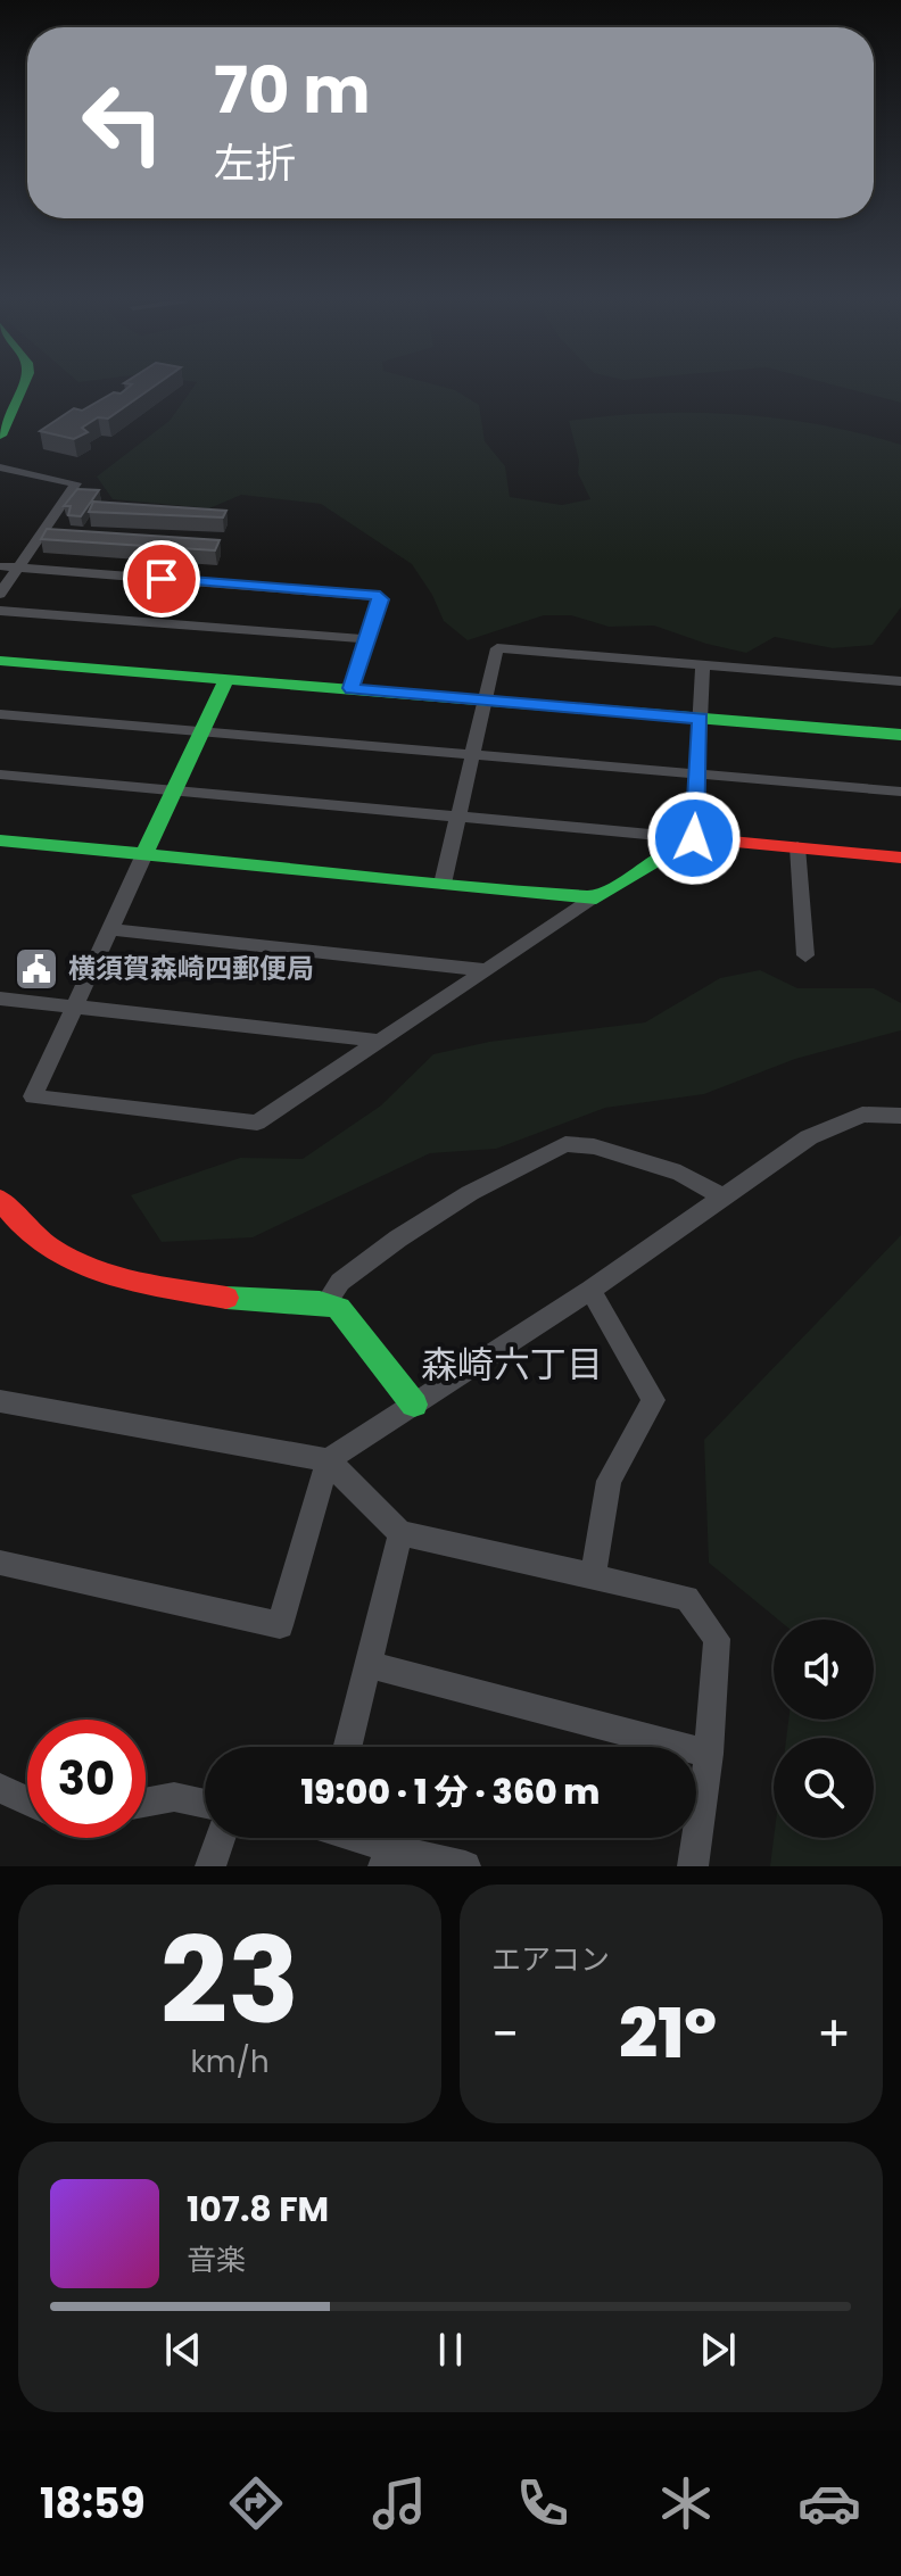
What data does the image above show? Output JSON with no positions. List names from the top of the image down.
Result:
{
  "districts": ["森崎六丁目"],
  "places": {
    "public building": ["横須賀森崎四郵便局"]
  },
  "page": {
    "turn": ["70 m", "左折"],
    "limit": "30",
    "trip": "19:00 · 1 分 · 360 m",
    "tile": [
      ["23", "km/h"],
      "エアコン"
    ],
    "heat": ["−", "21°", "+"],
    "song": ["107.8 FM", "音楽"],
    "tabs": "18:59"
  }
}
